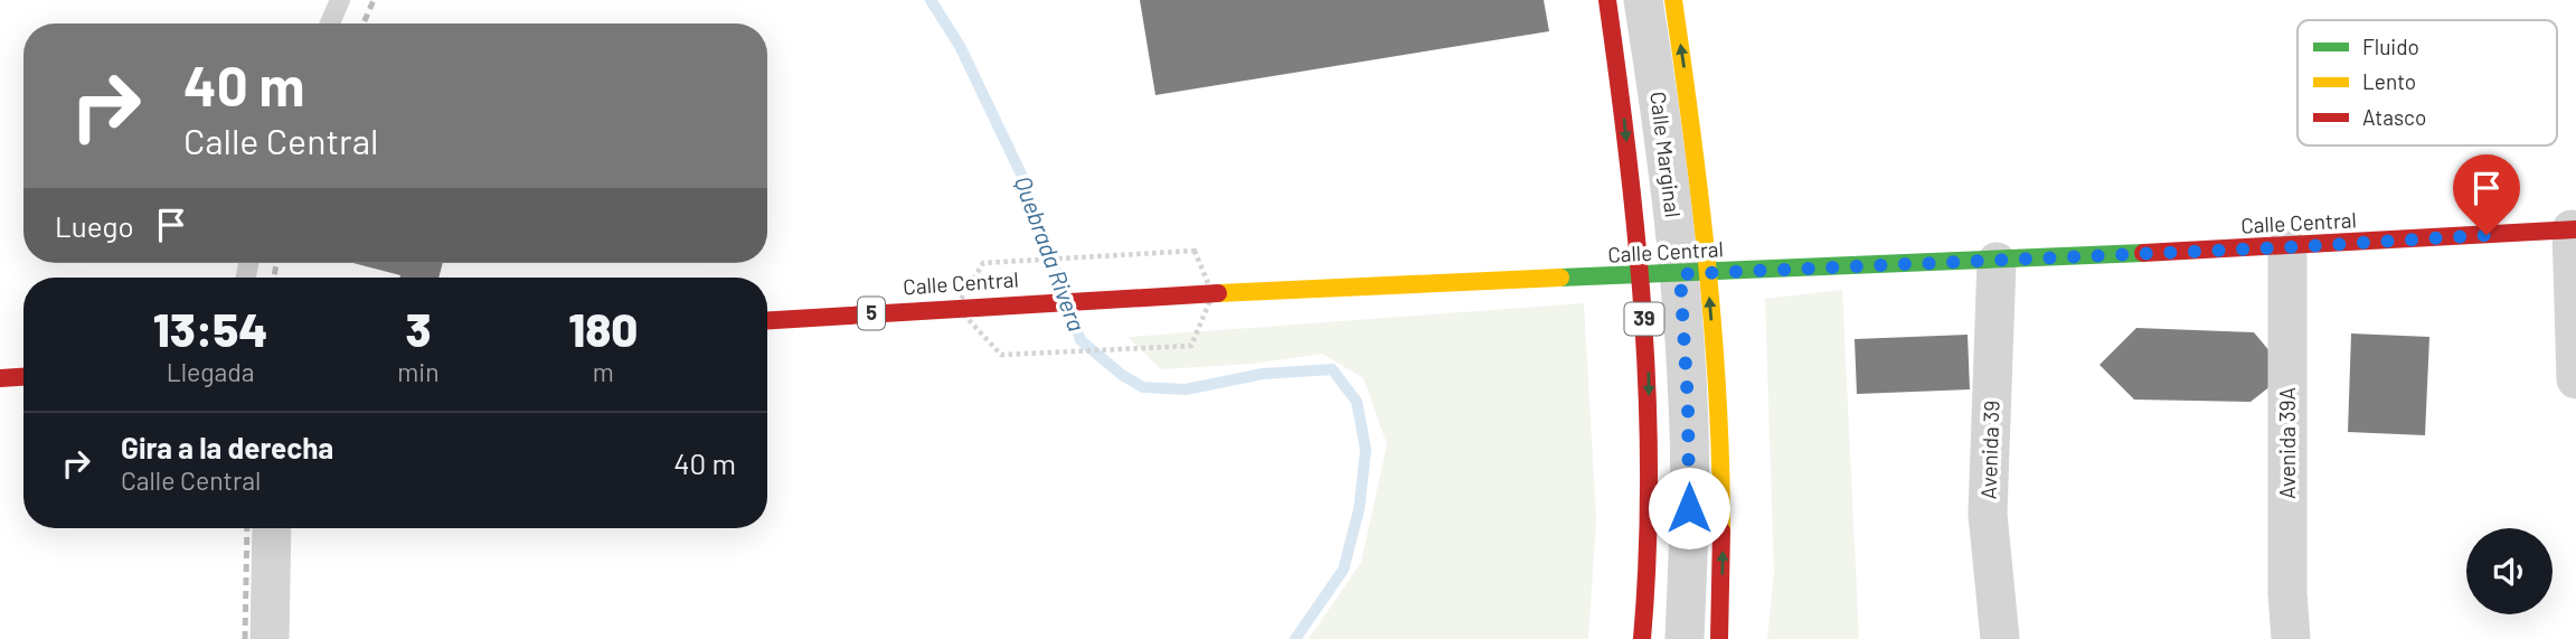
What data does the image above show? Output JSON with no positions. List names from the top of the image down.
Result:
{
  "streets": {
    "main road": ["Calle Central", "5", "39"],
    "street": ["Calle Marginal", "Avenida 39A", "Avenida 39"]
  },
  "crossings": [
    ["Calle Marginal", "Calle Central"],
    ["Calle Central", "Avenida 39A"],
    ["Calle Central", "Avenida 39"]
  ],
  "water": ["Quebrada Rivera"],
  "legend": ["Fluido", "Lento", "Atasco"],
  "page": {
    "turn": ["40 m", "Calle Central"],
    "then": "Luego",
    "eta": [
      "13:54",
      "Llegada",
      "3",
      "min",
      "180",
      "m"
    ],
    "list": [
      {
        "name": "Gira a la derecha",
        "note": "Calle Central",
        "value": "40 m"
      }
    ]
  }
}
